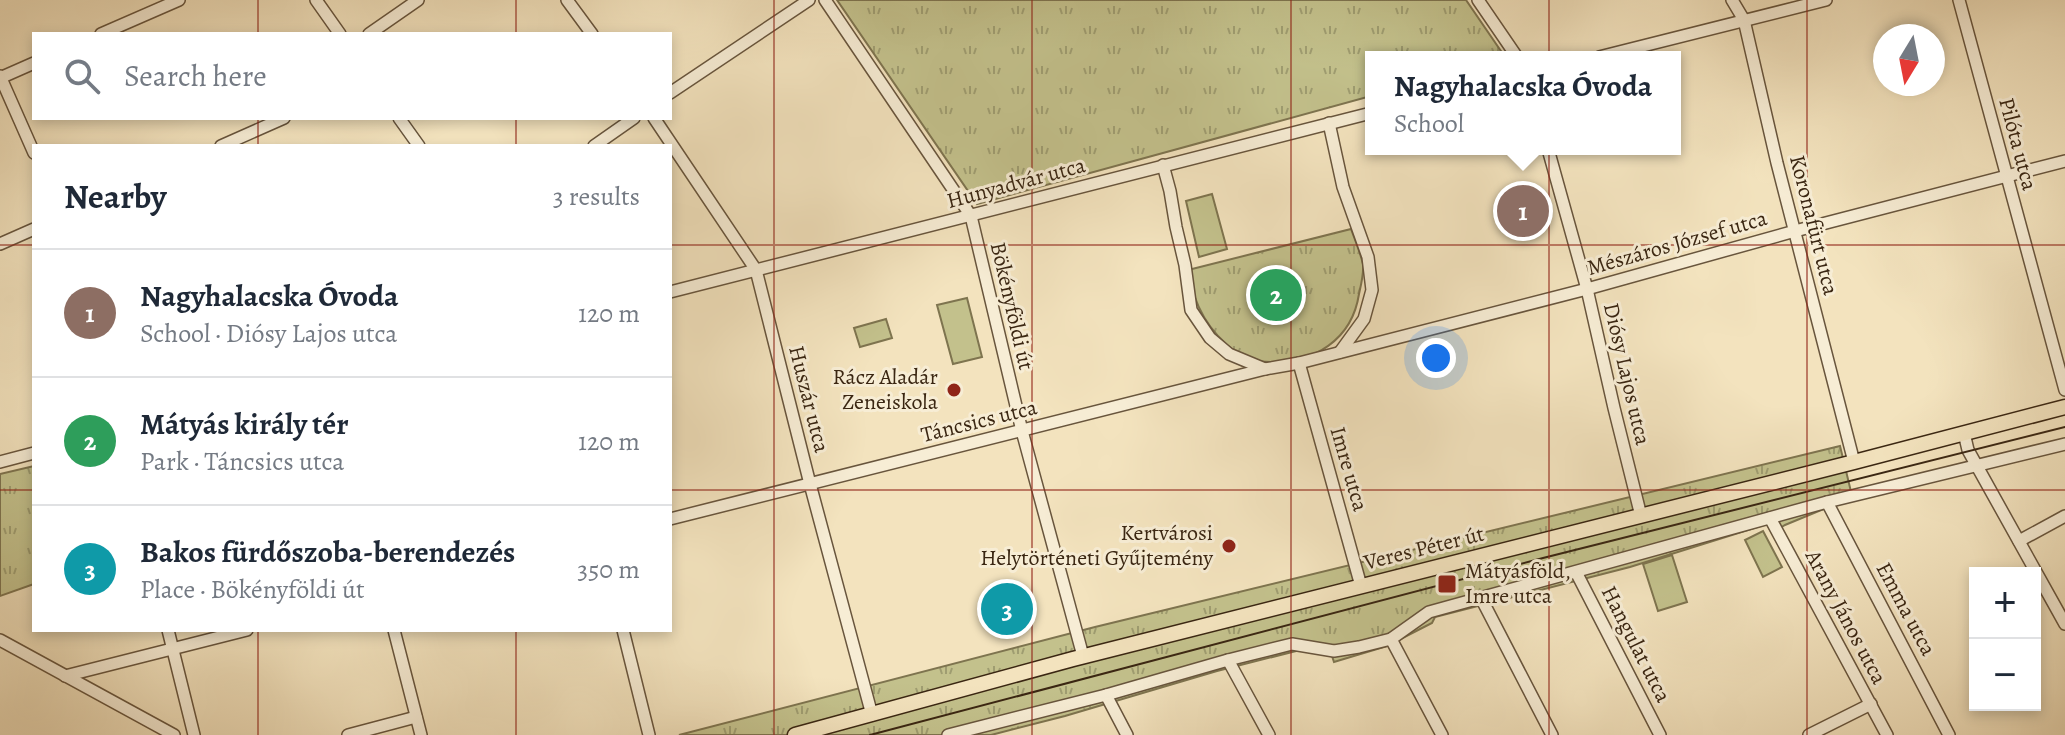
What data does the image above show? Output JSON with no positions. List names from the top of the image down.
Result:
{
  "streets": {
    "main road": ["Veres Péter út"],
    "street": [
      "Pilóta utca",
      "Hunyadvár utca",
      "Koronafürt utca",
      "Mészáros József utca",
      "Bökényföldi út",
      "Diósy Lajos utca",
      "Huszár utca",
      "Táncsics utca",
      "Imre utca",
      "Emma utca",
      "Arany János utca",
      "Hangulat utca"
    ]
  },
  "crossings": [
    ["Pilóta utca", "Mészáros József utca"],
    ["Hunyadvár utca", "Bökényföldi út"],
    ["Hunyadvár utca", "Huszár utca"],
    ["Koronafürt utca", "Mészáros József utca"],
    ["Koronafürt utca", "Veres Péter út"],
    ["Mészáros József utca", "Diósy Lajos utca"],
    ["Mészáros József utca", "Táncsics utca"],
    ["Mészáros József utca", "Imre utca"],
    ["Bökényföldi út", "Táncsics utca"],
    ["Bökényföldi út", "Veres Péter út"],
    ["Diósy Lajos utca", "Veres Péter út"],
    ["Huszár utca", "Táncsics utca"],
    ["Huszár utca", "Veres Péter út"],
    ["Táncsics utca", "Imre utca"],
    ["Imre utca", "Veres Péter út"]
  ],
  "places": {
    "other": ["Rácz Aladár Zeneiskola", "Kertvárosi Helytörténeti Gyűjtemény"],
    "transit": ["Mátyásföld, Imre utca"]
  },
  "north": "bottom",
  "page": {
    "search": "Search here",
    "popup": ["Nagyhalacska Óvoda", "School"],
    "heading": ["Nearby", "3 results"],
    "pins": ["1", "2", "3"],
    "list": [
      {
        "mark": "1",
        "name": "Nagyhalacska Óvoda",
        "note": "School · Diósy Lajos utca",
        "value": "120 m"
      },
      {
        "mark": "2",
        "name": "Mátyás király tér",
        "note": "Park · Táncsics utca",
        "value": "120 m"
      },
      {
        "mark": "3",
        "name": "Bakos fürdőszoba-berendezés",
        "note": "Place · Bökényföldi út",
        "value": "350 m"
      }
    ],
    "map_buttons": ["+", "−"]
  }
}
